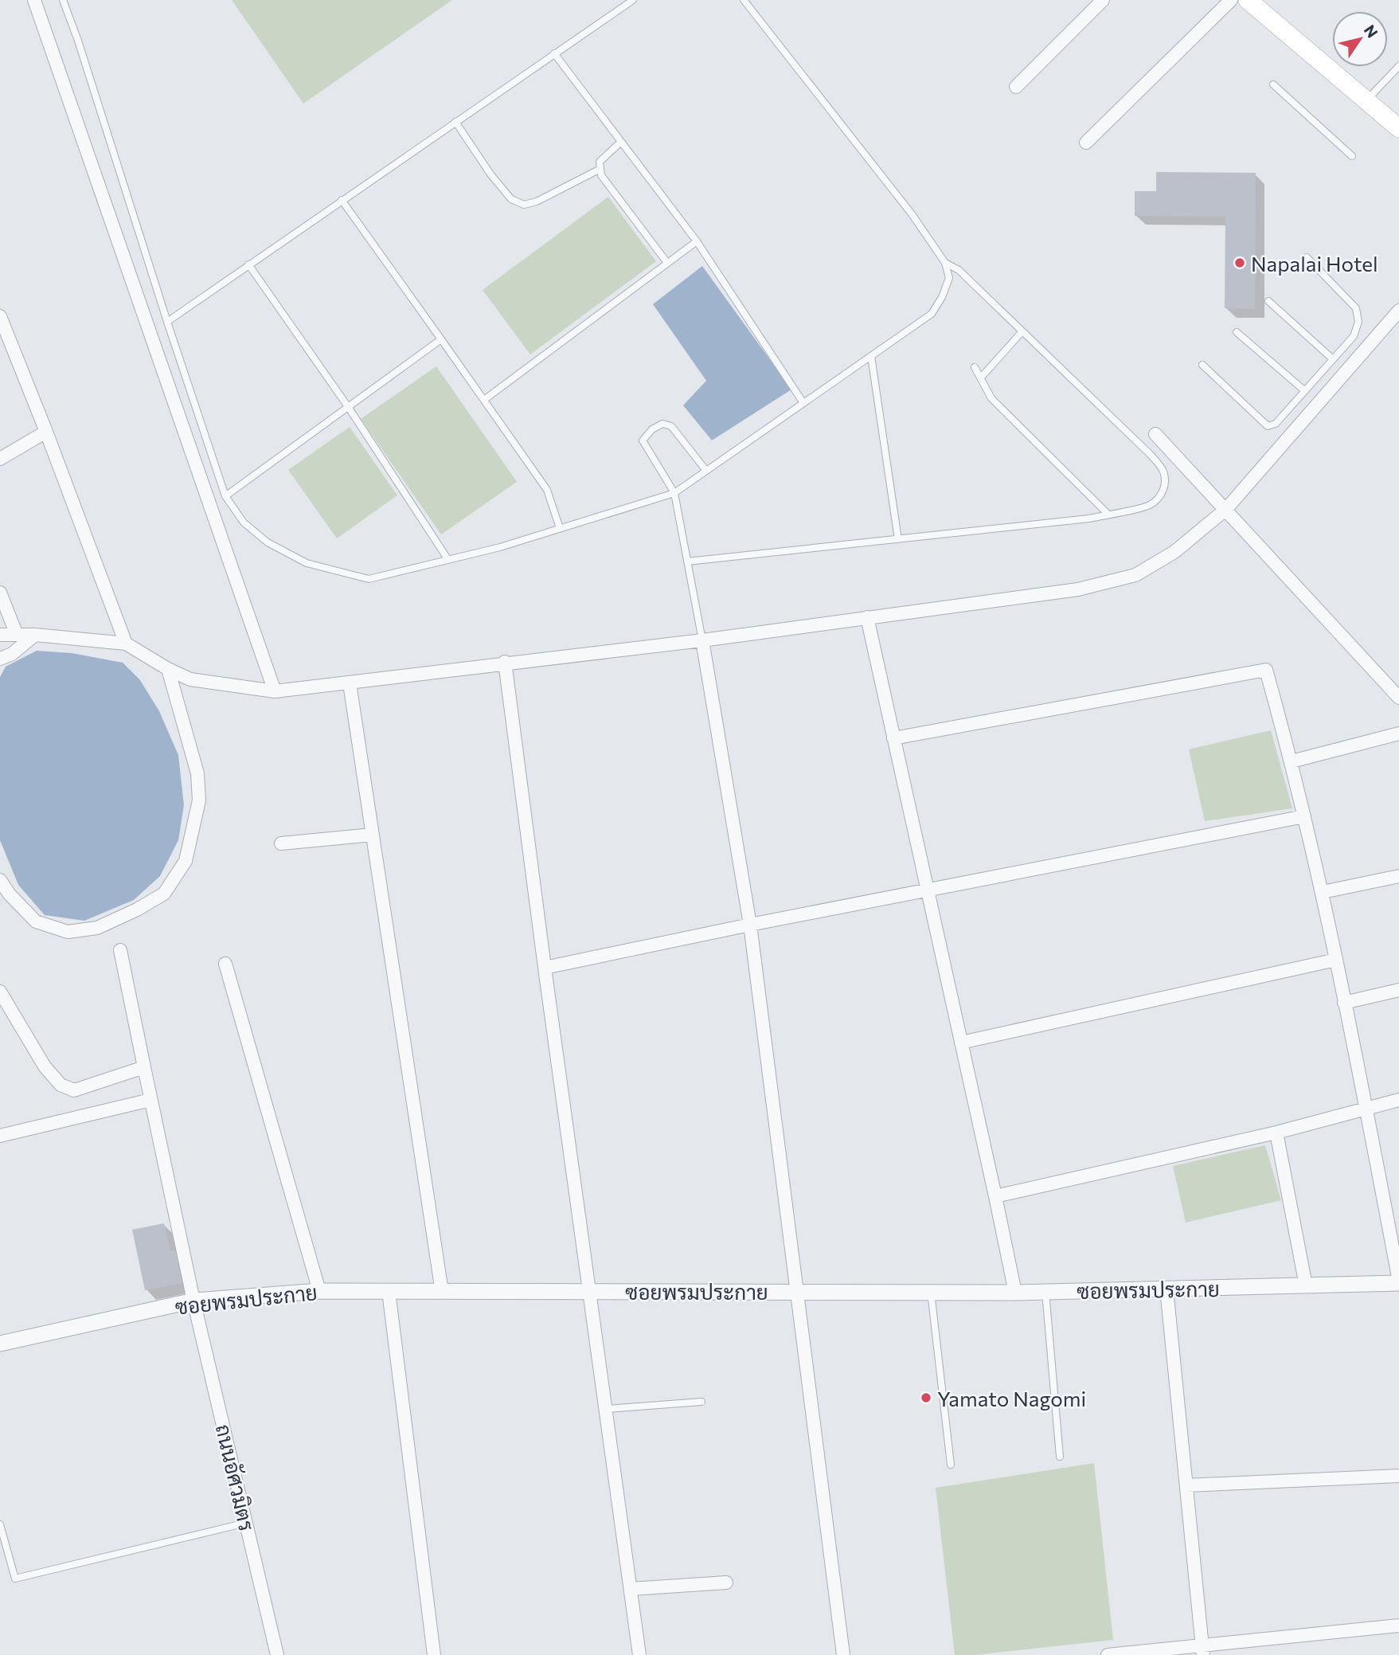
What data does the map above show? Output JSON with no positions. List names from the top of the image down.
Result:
{
  "streets": {
    "street": ["ซอยพรมประกาย", "ถนนอัศวมิตร"]
  },
  "crossings": [
    ["ซอยพรมประกาย", "ถนนอัศวมิตร"]
  ],
  "places": ["Napalai Hotel", "Yamato Nagomi"],
  "north": "top right"
}
